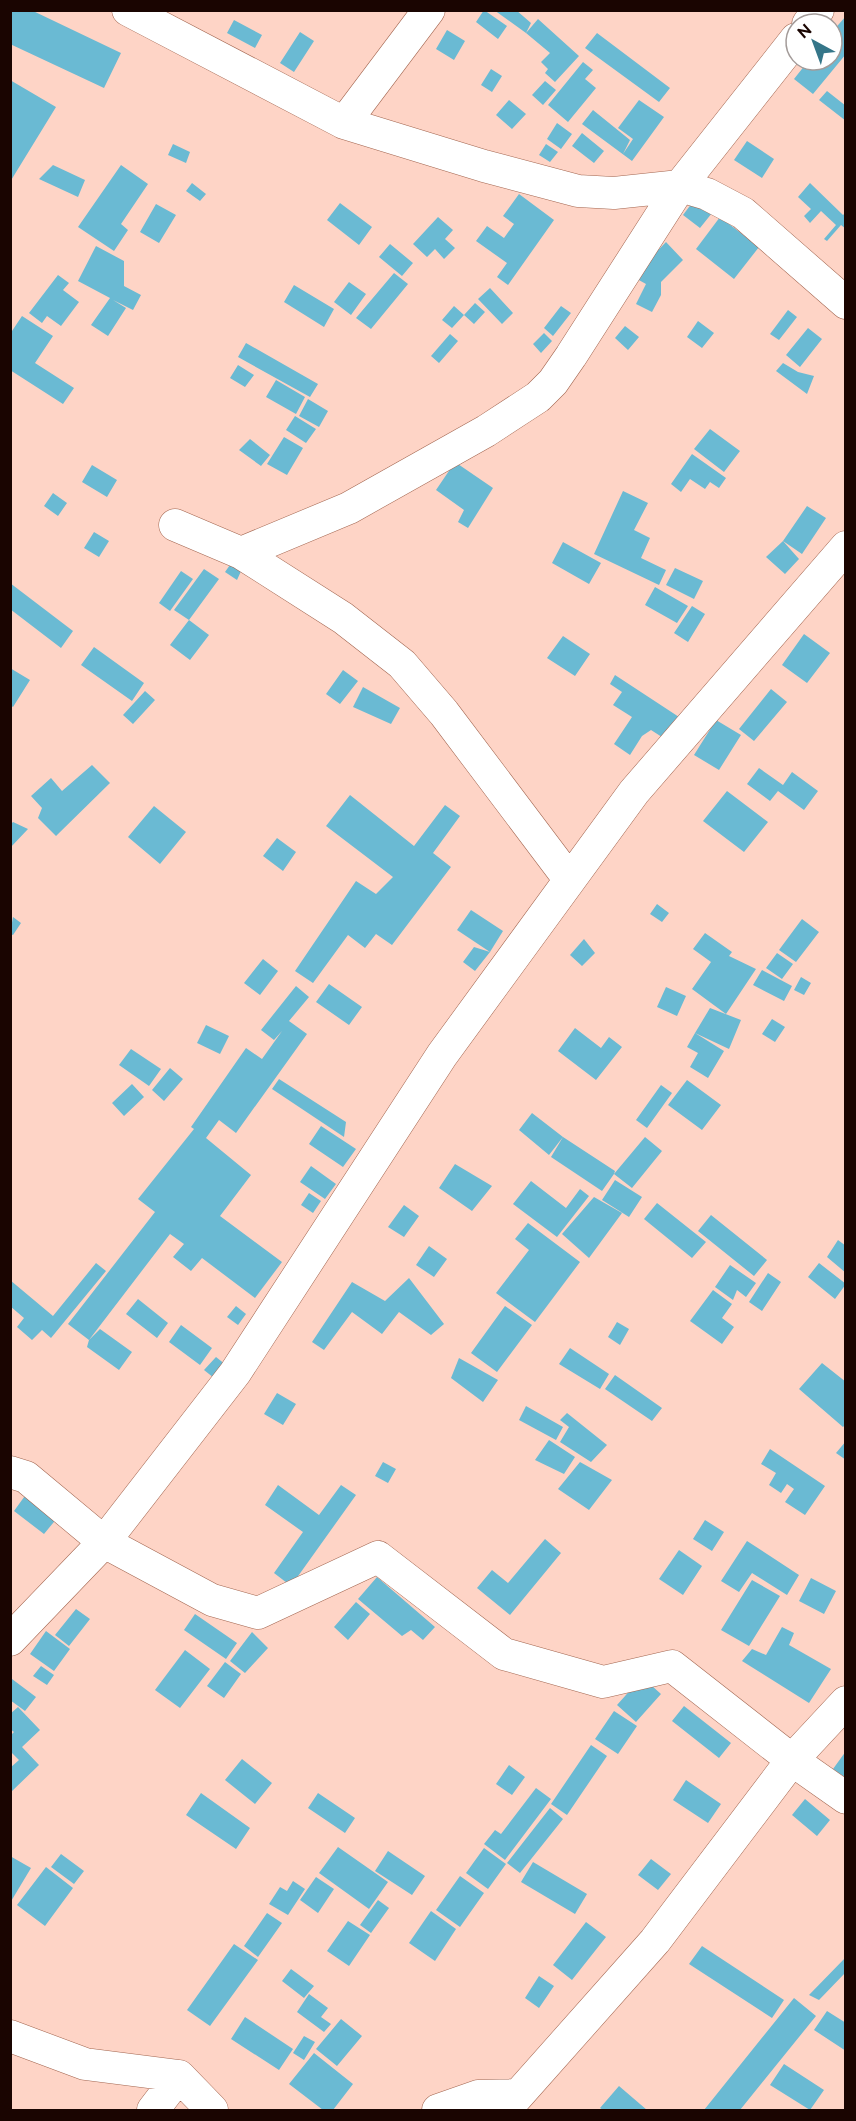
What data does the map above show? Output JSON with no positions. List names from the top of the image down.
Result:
{
  "north": "top left"
}
